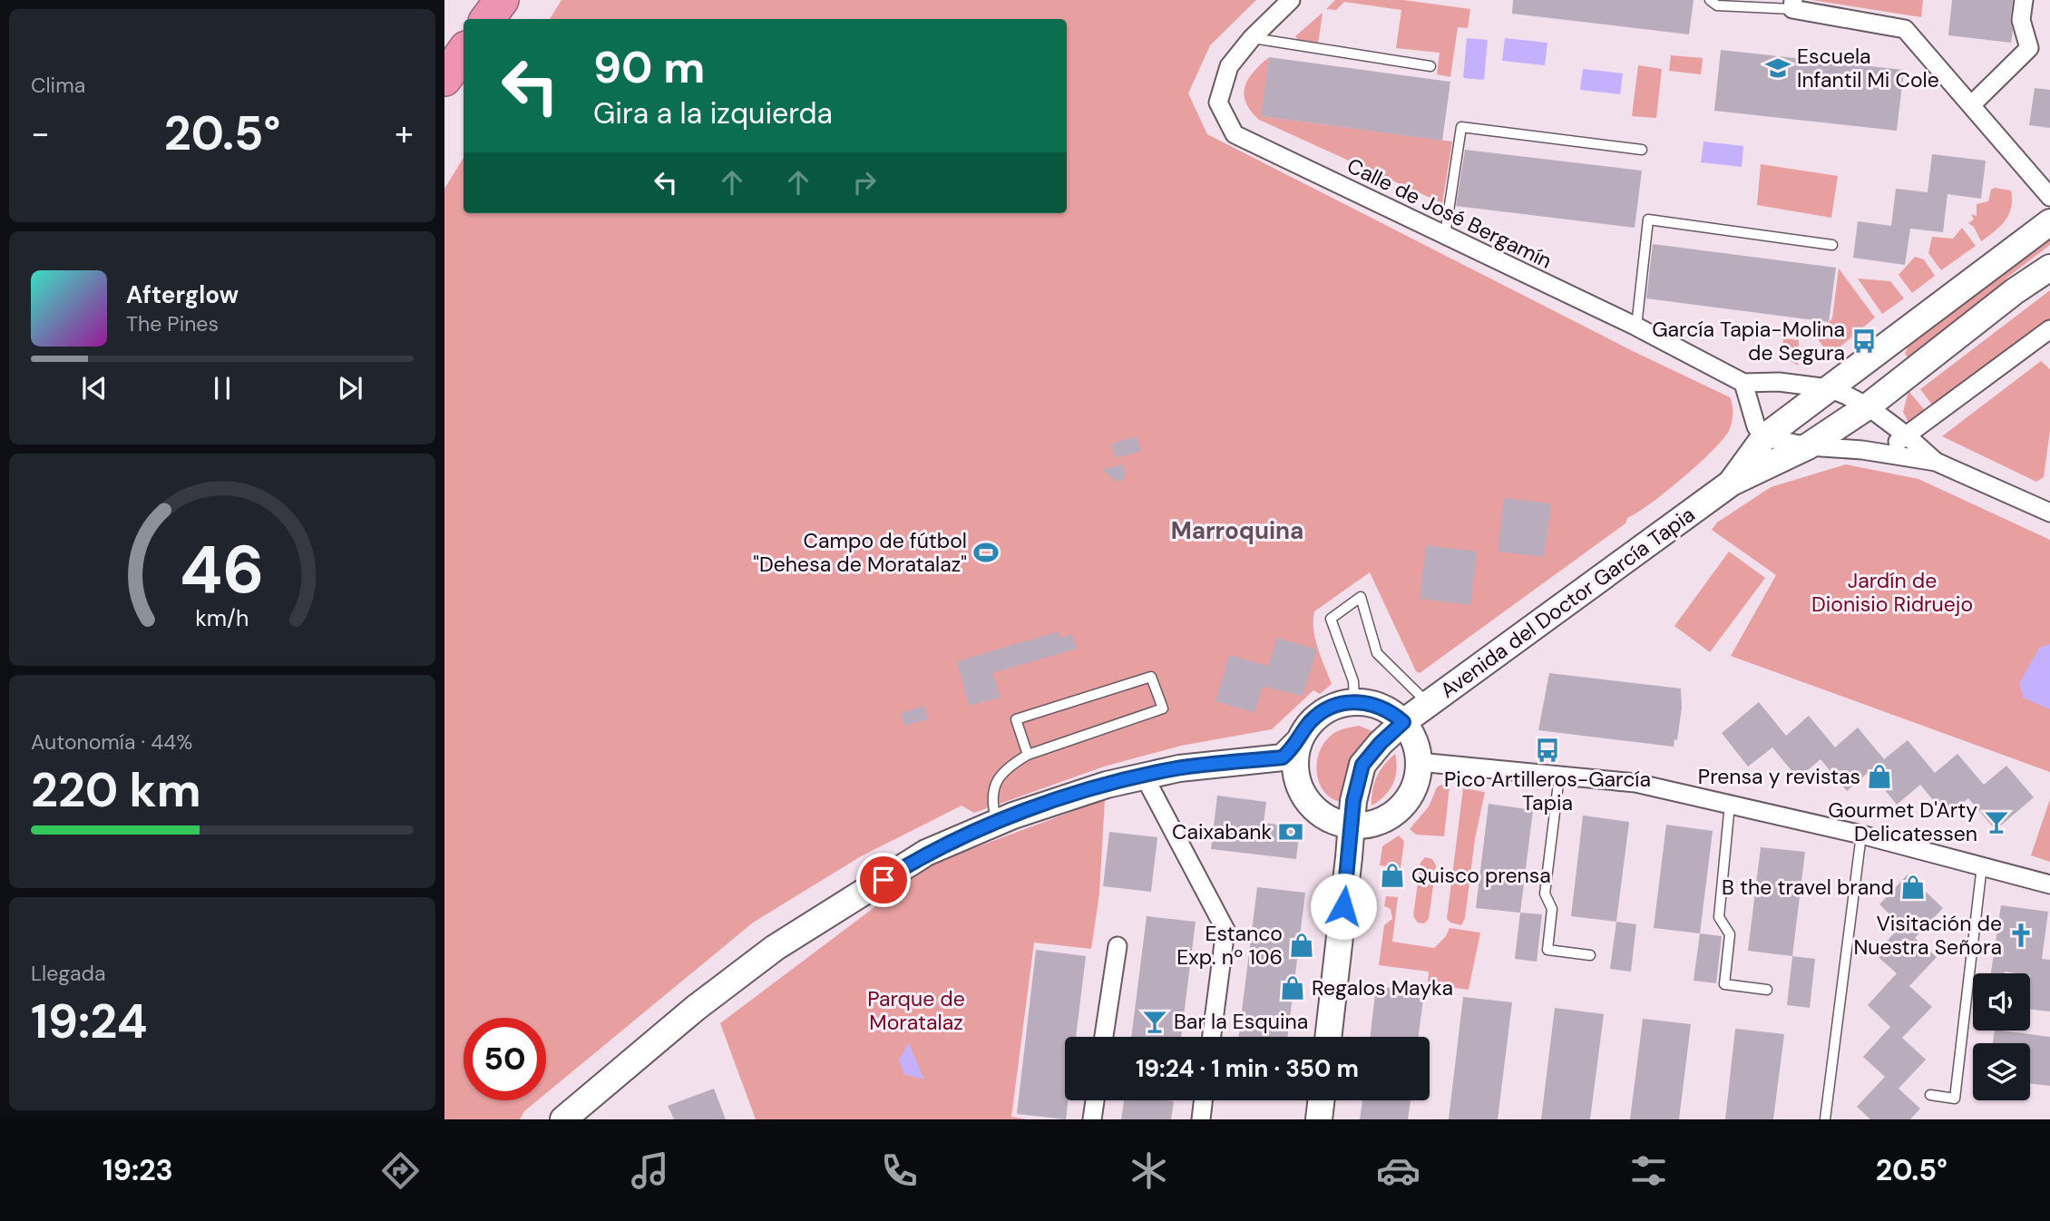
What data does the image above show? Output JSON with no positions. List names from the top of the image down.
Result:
{
  "streets": {
    "main road": ["Avenida del Doctor García Tapia"],
    "street": ["Calle de José Bergamín"]
  },
  "crossings": [
    ["Calle de José Bergamín", "Avenida del Doctor García Tapia"]
  ],
  "districts": ["Marroquina"],
  "parks": ["Jardín de Dionisio Ridruejo", "Parque de Moratalaz"],
  "places": {
    "school or university": ["Escuela Infantil Mi Cole"],
    "bus stop": ["García Tapia-Molina de Segura", "Pico Artilleros-García Tapia"],
    "sports": ["Campo de fútbol \"Dehesa de Moratalaz\""],
    "shop": [
      "Prensa y revistas",
      "Quisco prensa",
      "B the travel brand",
      "Estanco Exp. nº 106",
      "Regalos Mayka"
    ],
    "bar": ["Gourmet D'Arty Delicatessen", "Bar la Esquina"],
    "bank": ["Caixabank"],
    "church": ["Visitación de Nuestra Señora"]
  },
  "page": {
    "tile": [
      "Clima",
      ["Autonomía · 44%", "220 km"],
      ["Llegada", "19:24"]
    ],
    "turn": ["90 m", "Gira a la izquierda"],
    "heat": ["−", "20.5°", "+"],
    "song": ["Afterglow", "The Pines"],
    "limit": "50",
    "trip": "19:24 · 1 min · 350 m",
    "tabs": ["19:23", "20.5°"],
    "gauge": ["46", "km/h"]
  }
}
